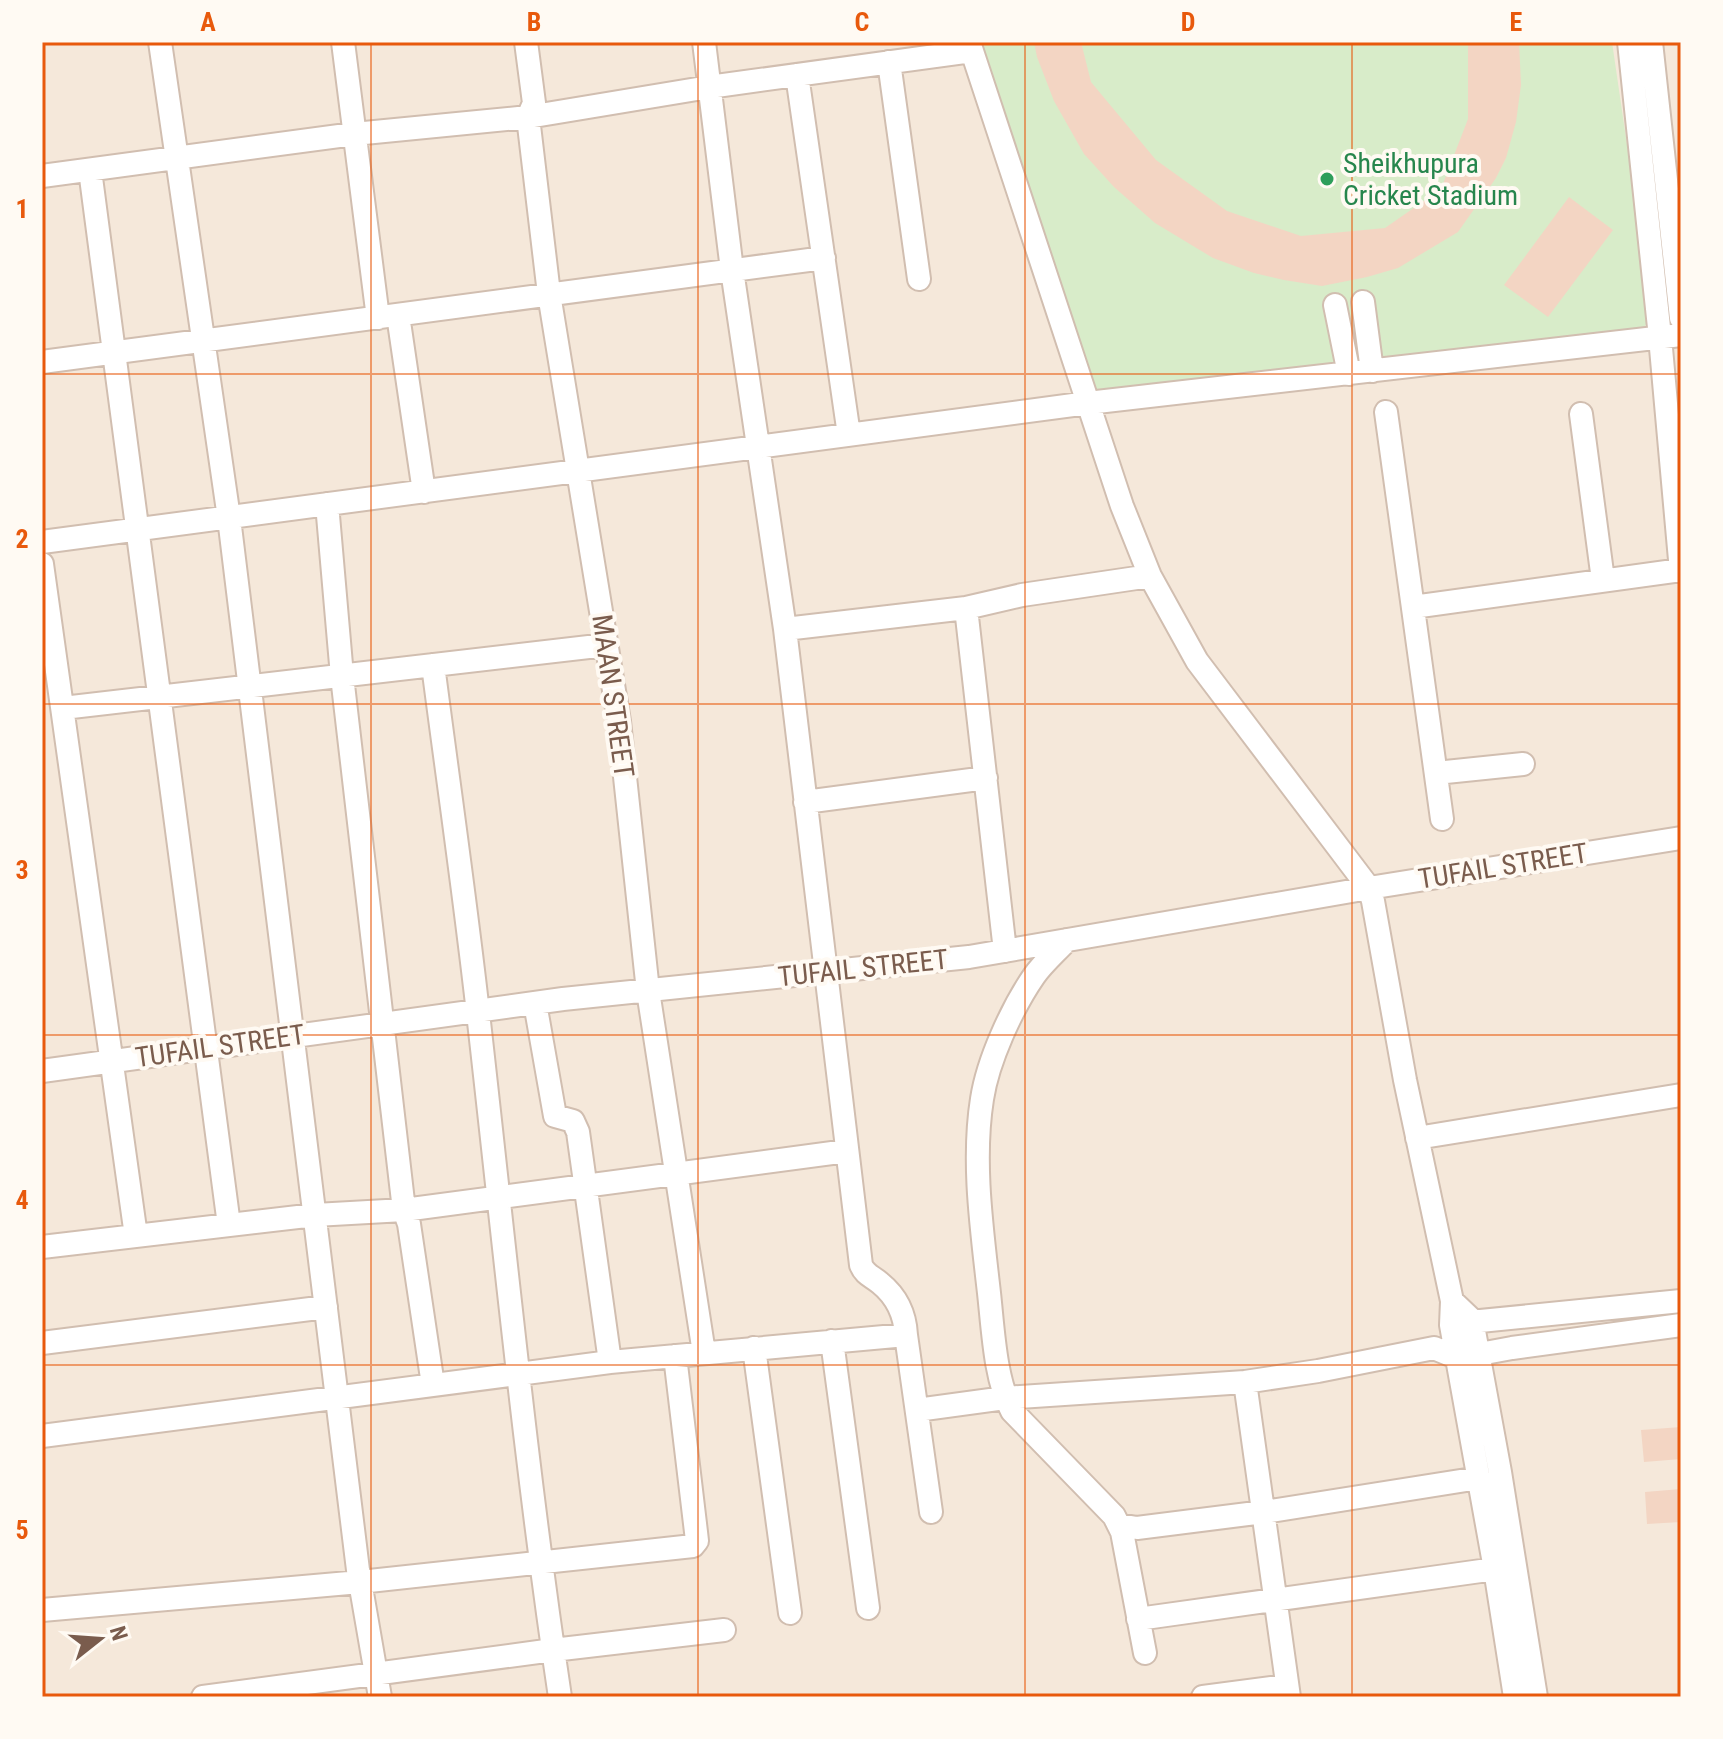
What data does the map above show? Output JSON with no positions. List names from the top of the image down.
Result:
{
  "streets": {
    "street": ["MAAN STREET", "TUFAIL STREET"]
  },
  "crossings": [
    ["MAAN STREET", "TUFAIL STREET"]
  ],
  "places": ["Sheikhupura Cricket Stadium"],
  "north": "right",
  "grid": {
    "columns": [
      "A",
      "B",
      "C",
      "D",
      "E"
    ],
    "rows": [
      "1",
      "2",
      "3",
      "4",
      "5"
    ]
  }
}
